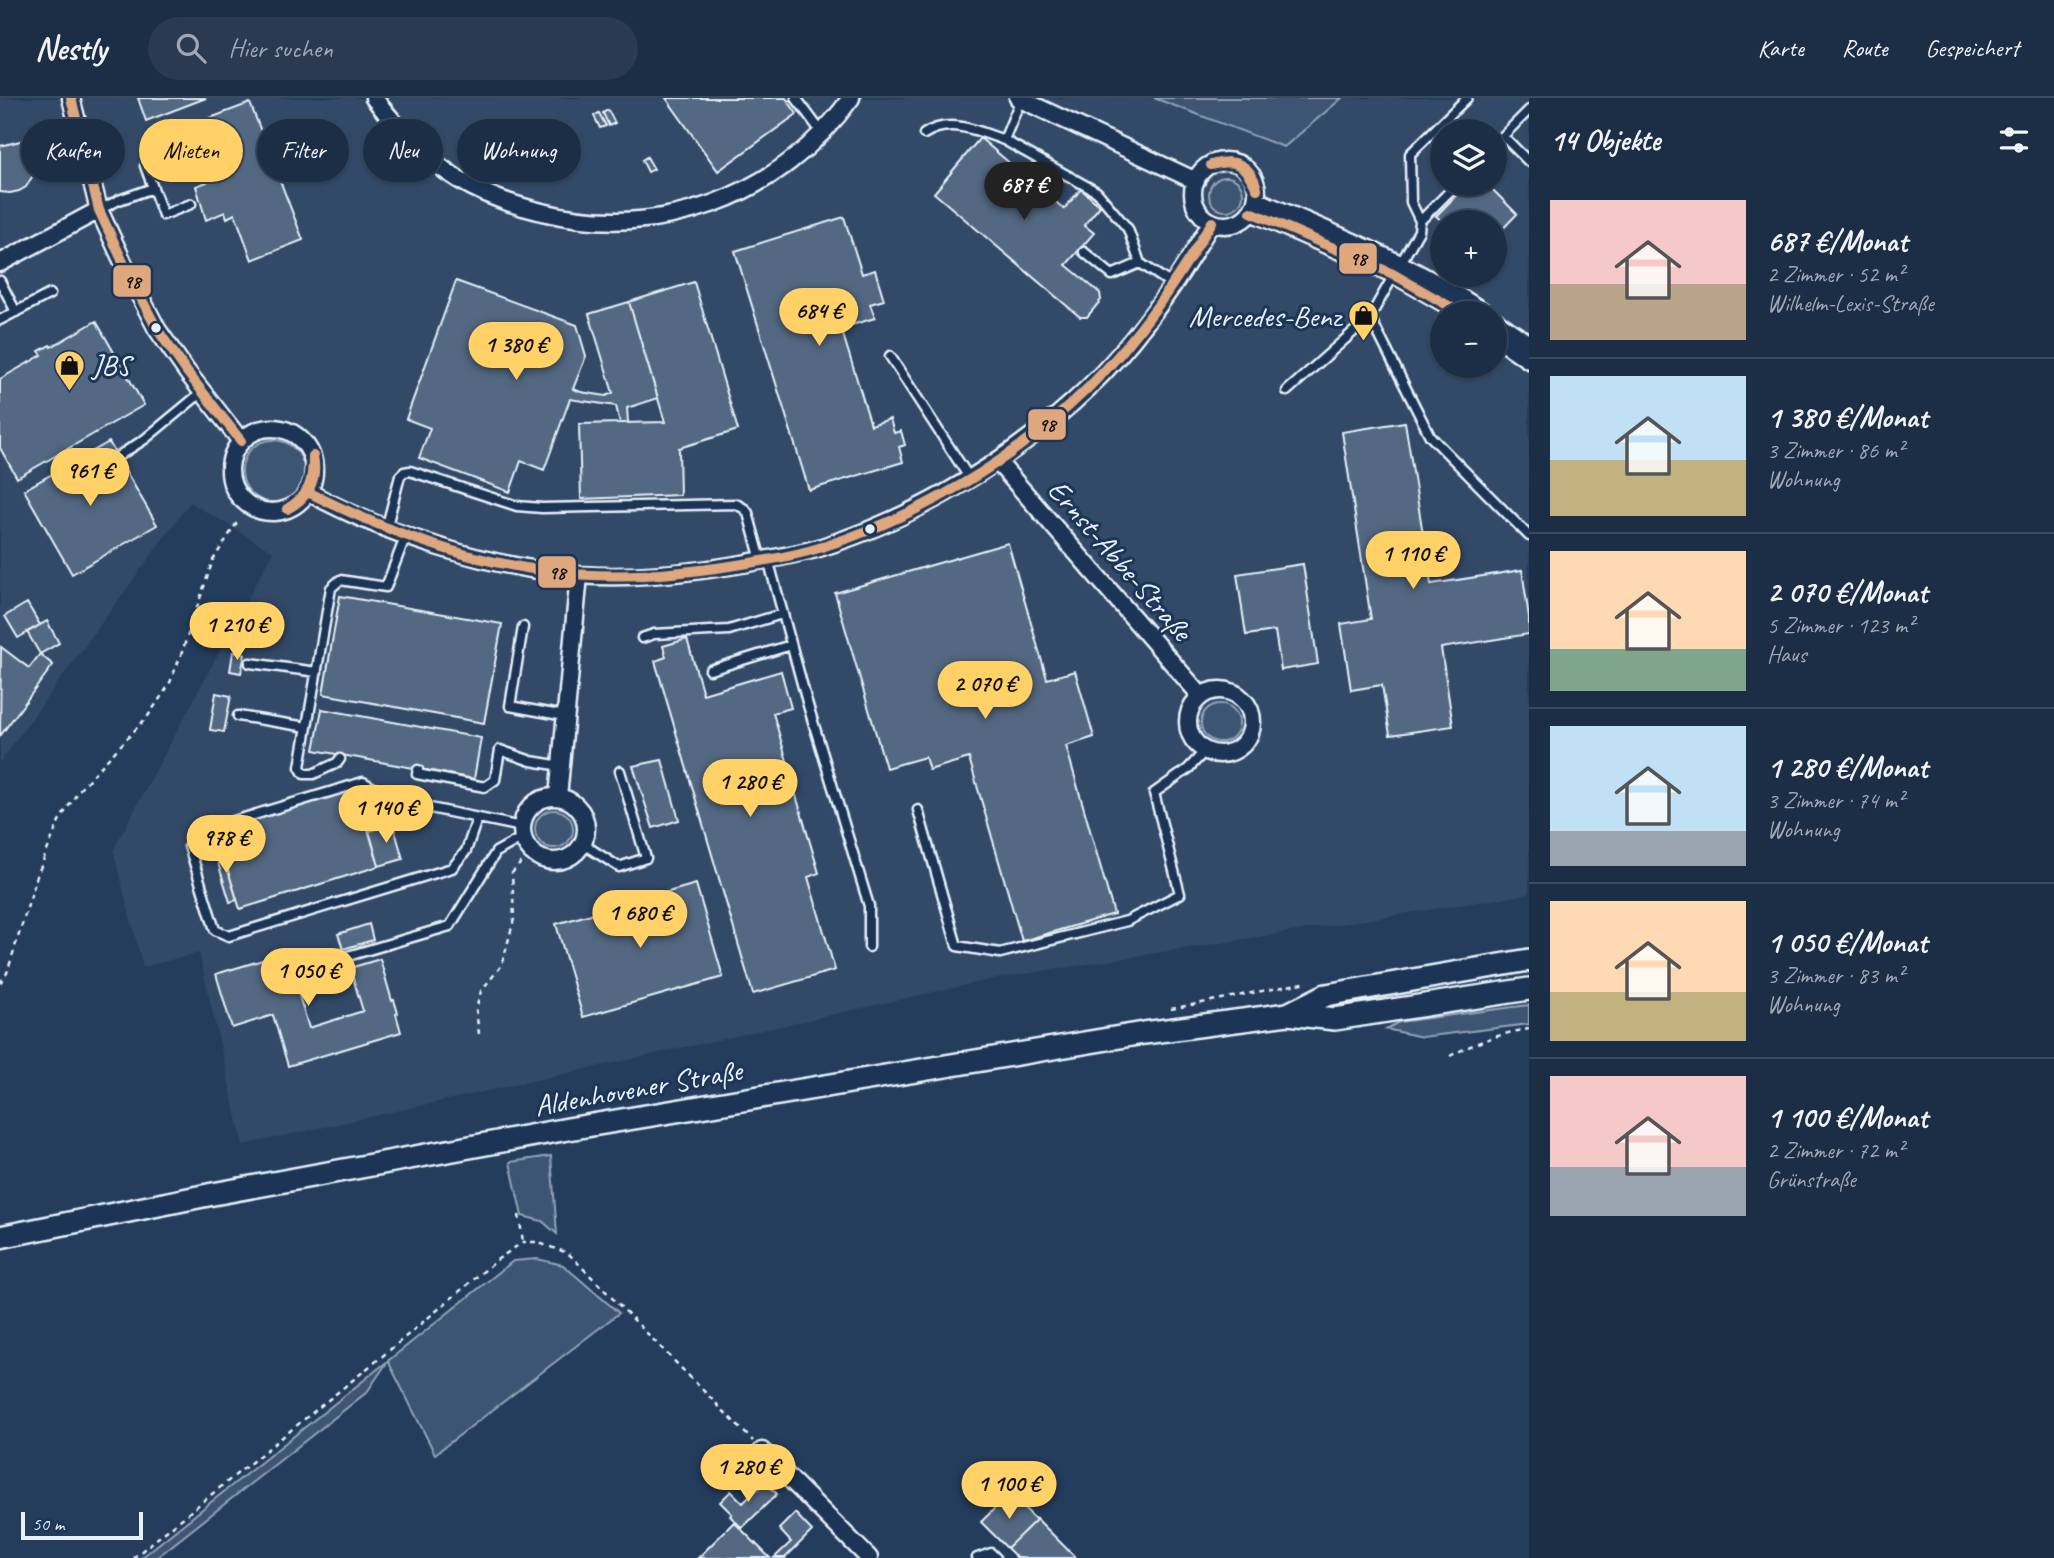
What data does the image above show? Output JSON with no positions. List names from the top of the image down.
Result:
{
  "streets": {
    "main road": ["Aldenhovener Straße"],
    "street": ["Ernst-Abbe-Straße"]
  },
  "places": {
    "shop": ["Mercedes-Benz", "JBS"]
  },
  "lines": ["transit line 98"],
  "scale_bar": "50 m",
  "page": {
    "header": "Nestly",
    "search": "Hier suchen",
    "nav": ["Karte", "Route", "Gespeichert"],
    "heading": "14 Objekte",
    "map_buttons": ["+", "−"],
    "chip": [
      "Kaufen",
      "Mieten",
      "Filter",
      "Neu",
      "Wohnung"
    ],
    "price": [
      "687 €",
      "684 €",
      "1 380 €",
      "961 €",
      "1 110 €",
      "1 210 €",
      "2 070 €",
      "1 280 €",
      "1 140 €",
      "978 €",
      "1 680 €",
      "1 050 €",
      "1 280 €",
      "1 100 €"
    ],
    "list": [
      {
        "name": "687 €/Monat",
        "note": "2 Zimmer · 52 m² · Wilhelm-Lexis-Straße"
      },
      {
        "name": "1 380 €/Monat",
        "note": "3 Zimmer · 86 m² · Wohnung"
      },
      {
        "name": "2 070 €/Monat",
        "note": "5 Zimmer · 123 m² · Haus"
      },
      {
        "name": "1 280 €/Monat",
        "note": "3 Zimmer · 74 m² · Wohnung"
      },
      {
        "name": "1 050 €/Monat",
        "note": "3 Zimmer · 83 m² · Wohnung"
      },
      {
        "name": "1 100 €/Monat",
        "note": "2 Zimmer · 72 m² · Grünstraße"
      }
    ],
    "scale": "50 m"
  }
}
